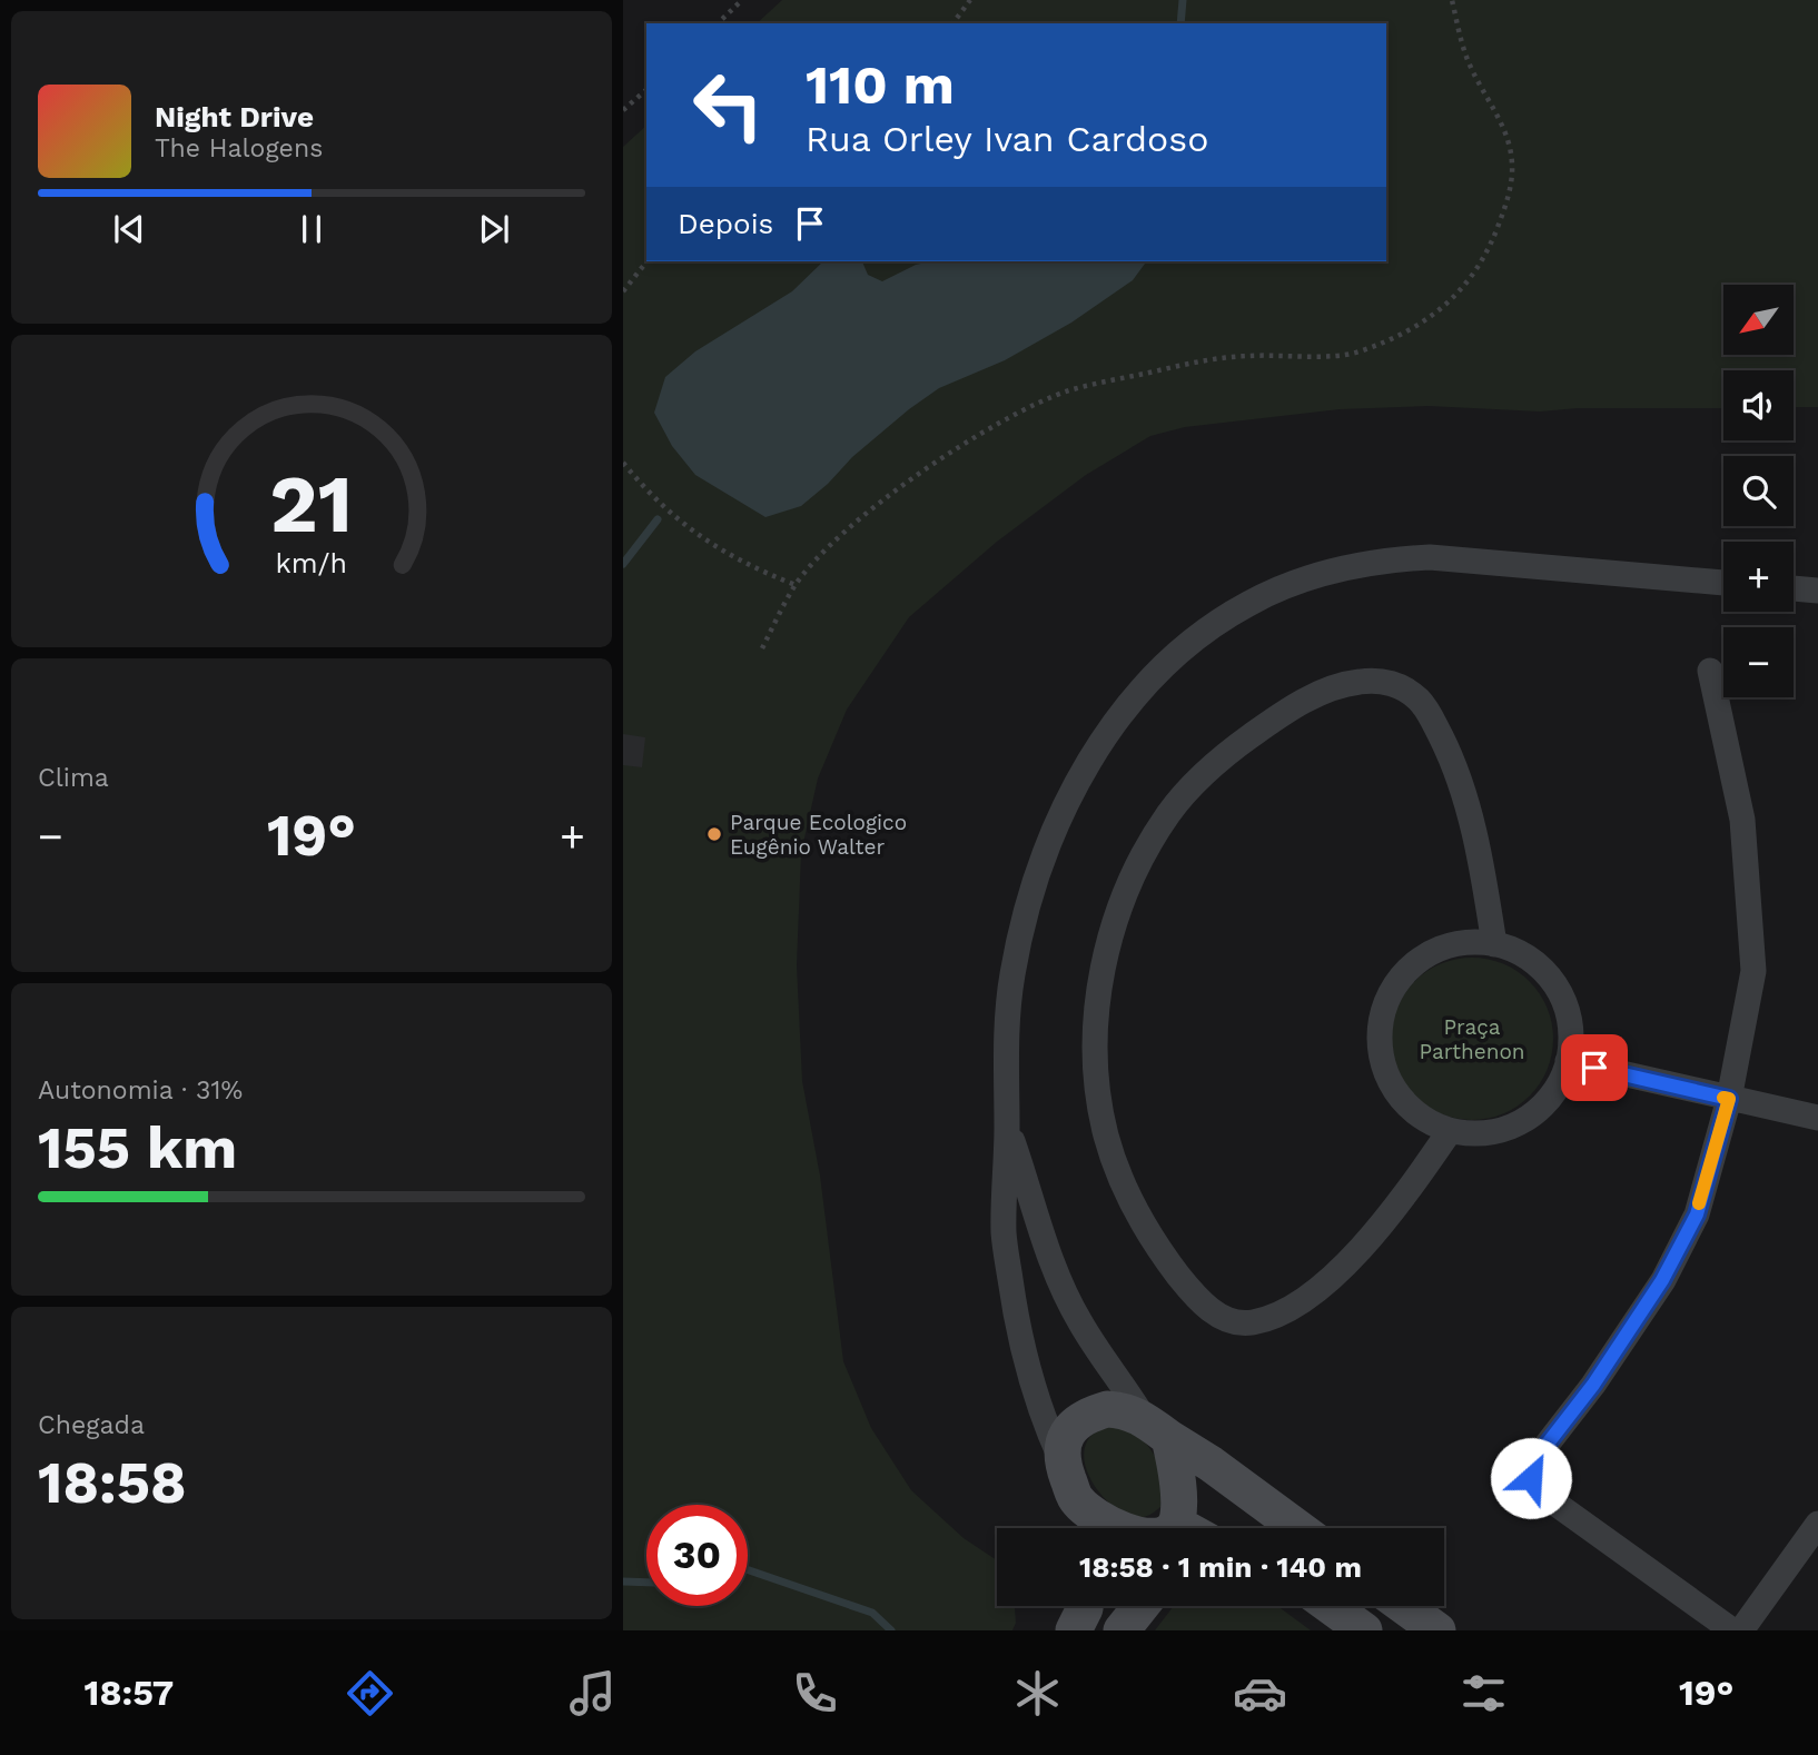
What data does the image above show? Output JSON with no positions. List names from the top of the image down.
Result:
{
  "parks": ["Praça Parthenon"],
  "places": ["Parque Ecologico Eugênio Walter"],
  "north": "bottom left",
  "page": {
    "turn": ["110 m", "Rua Orley Ivan Cardoso"],
    "song": ["Night Drive", "The Halogens"],
    "then": "Depois",
    "map_buttons": ["+", "−"],
    "tile": [
      "Clima",
      ["Autonomia · 31%", "155 km"],
      ["Chegada", "18:58"]
    ],
    "heat": ["−", "19°", "+"],
    "limit": "30",
    "trip": "18:58 · 1 min · 140 m",
    "tabs": ["18:57", "19°"],
    "gauge": ["21", "km/h"]
  }
}
